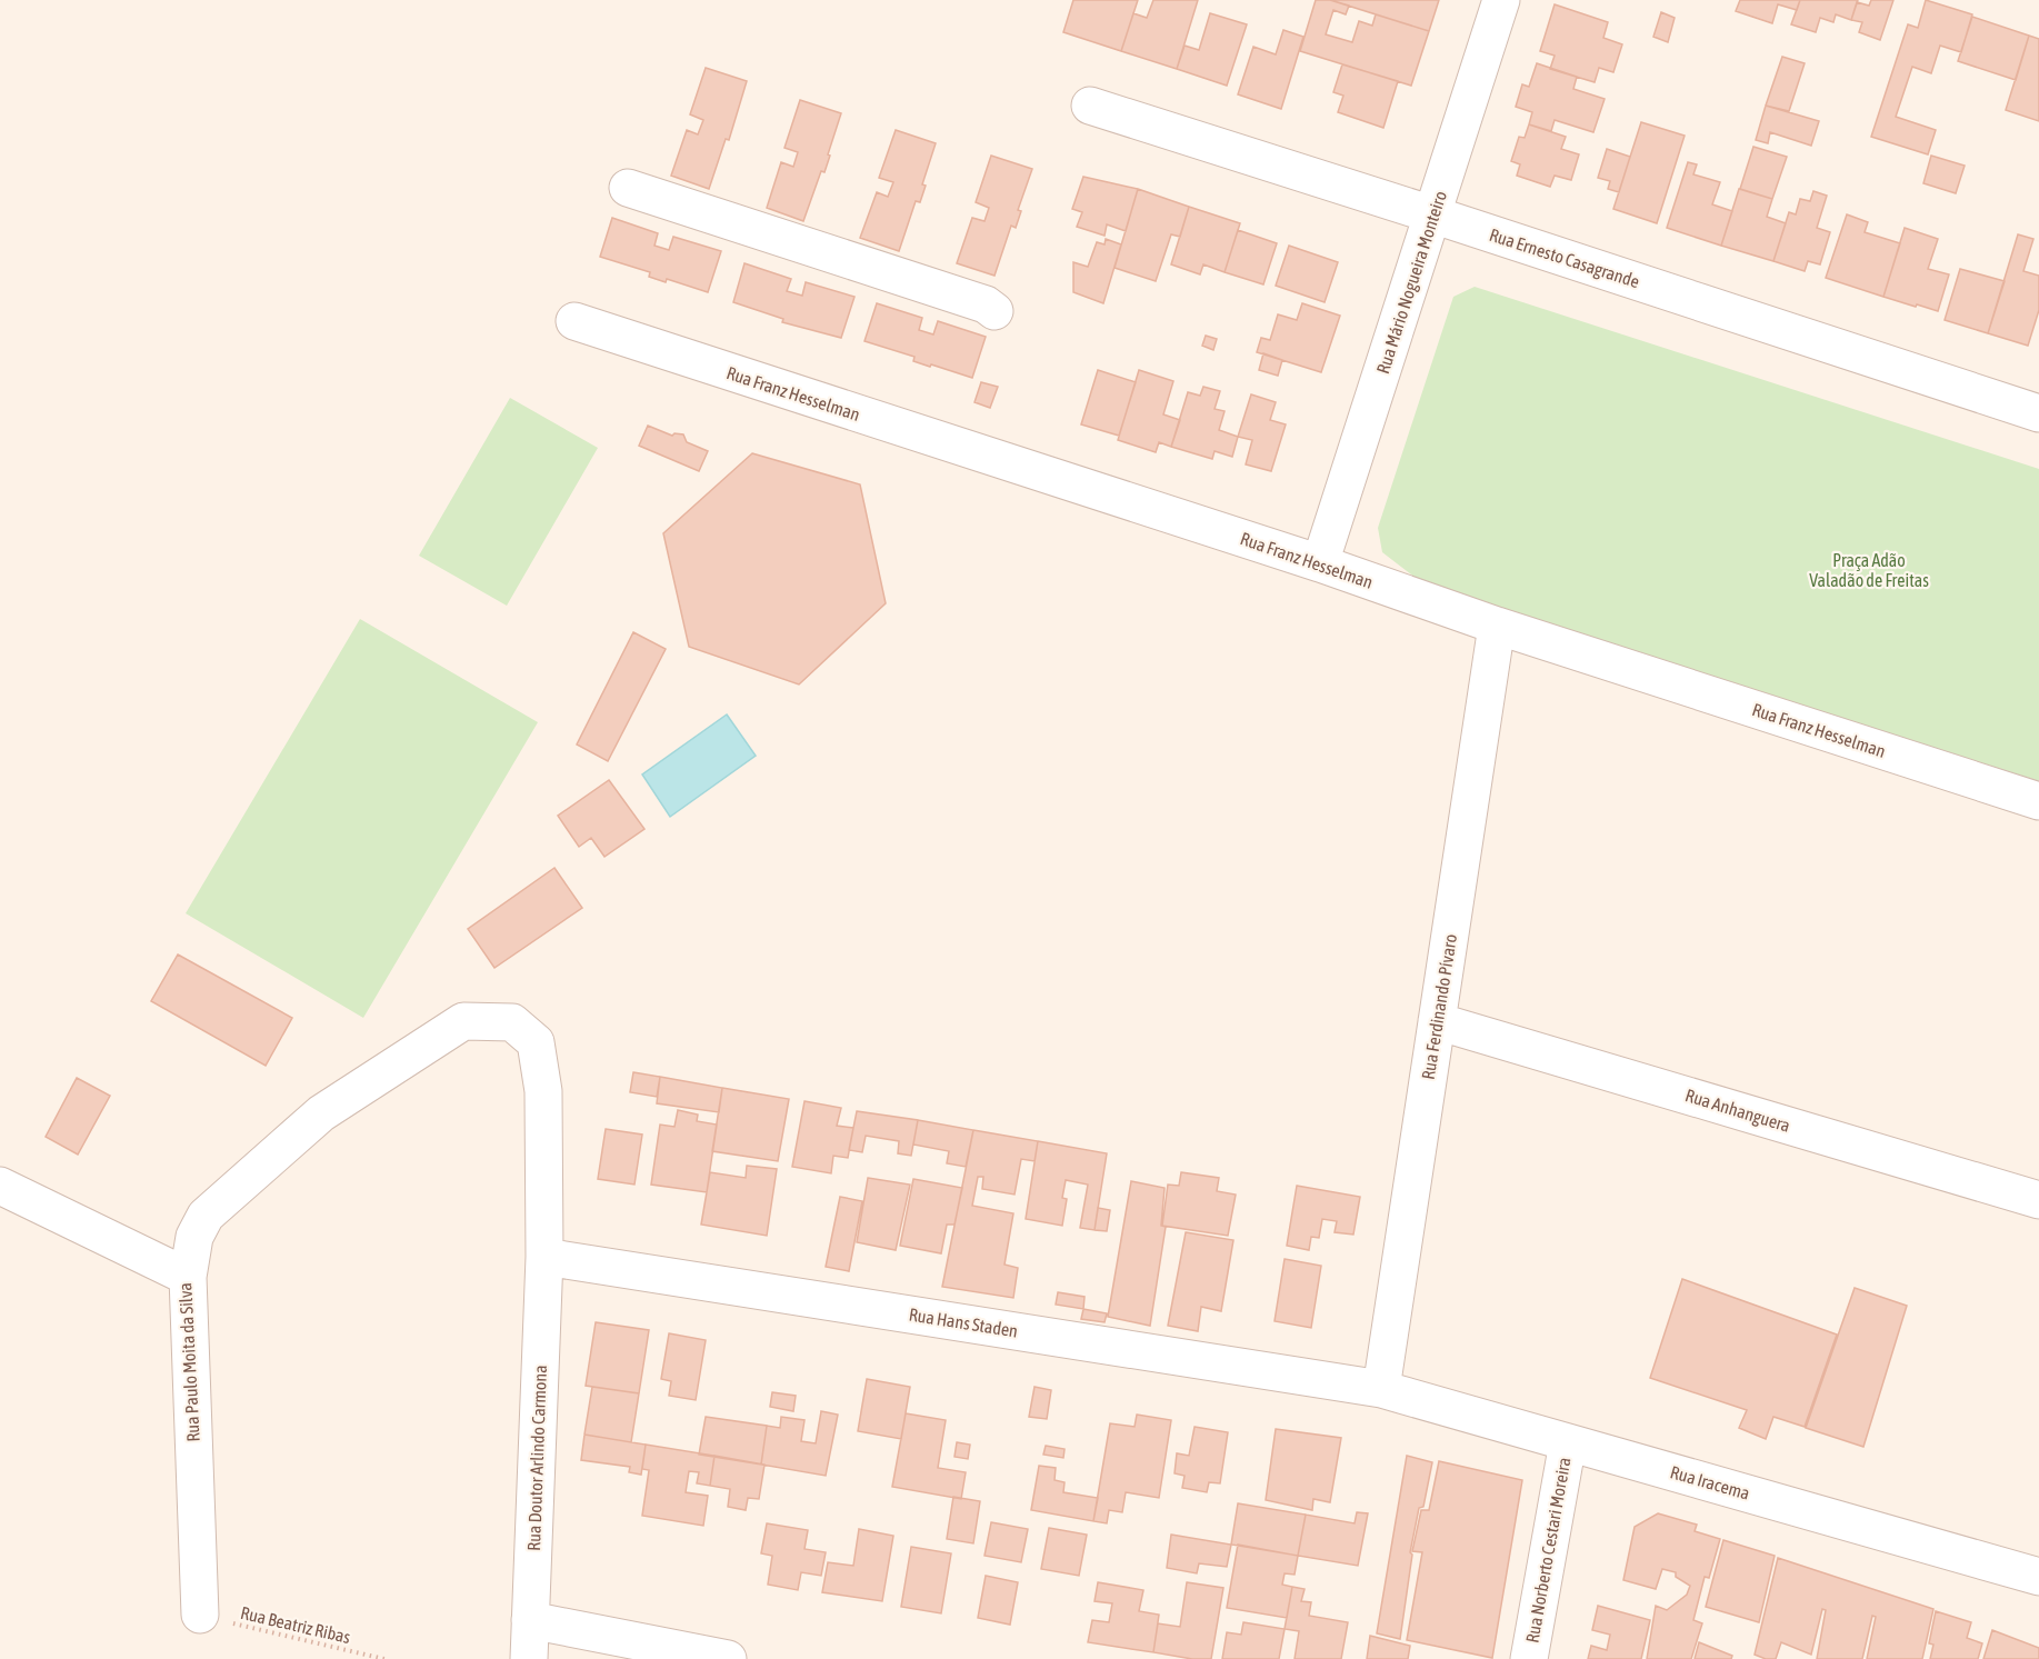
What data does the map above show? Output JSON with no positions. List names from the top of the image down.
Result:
{
  "streets": {
    "street": [
      "Rua Ernesto Casagrande",
      "Rua Mário Nogueira Monteiro",
      "Rua Franz Hesselman",
      "Rua Ferdinando Pívaro",
      "Rua Anhanguera",
      "Rua Hans Staden",
      "Rua Paulo Moita da Silva",
      "Rua Doutor Arlindo Carmona",
      "Rua Iracema",
      "Rua Norberto Cestari Moreira"
    ],
    "path": ["Rua Beatriz Ribas"]
  },
  "crossings": [
    ["Rua Ernesto Casagrande", "Rua Mário Nogueira Monteiro"],
    ["Rua Mário Nogueira Monteiro", "Rua Franz Hesselman"],
    ["Rua Franz Hesselman", "Rua Ferdinando Pívaro"],
    ["Rua Ferdinando Pívaro", "Rua Anhanguera"],
    ["Rua Ferdinando Pívaro", "Rua Hans Staden"],
    ["Rua Ferdinando Pívaro", "Rua Iracema"],
    ["Rua Hans Staden", "Rua Doutor Arlindo Carmona"],
    ["Rua Hans Staden", "Rua Iracema"],
    ["Rua Paulo Moita da Silva", "Rua Doutor Arlindo Carmona"],
    ["Rua Paulo Moita da Silva", "Rua Beatriz Ribas"],
    ["Rua Iracema", "Rua Norberto Cestari Moreira"]
  ],
  "parks": ["Praça Adão Valadão de Freitas"]
}
